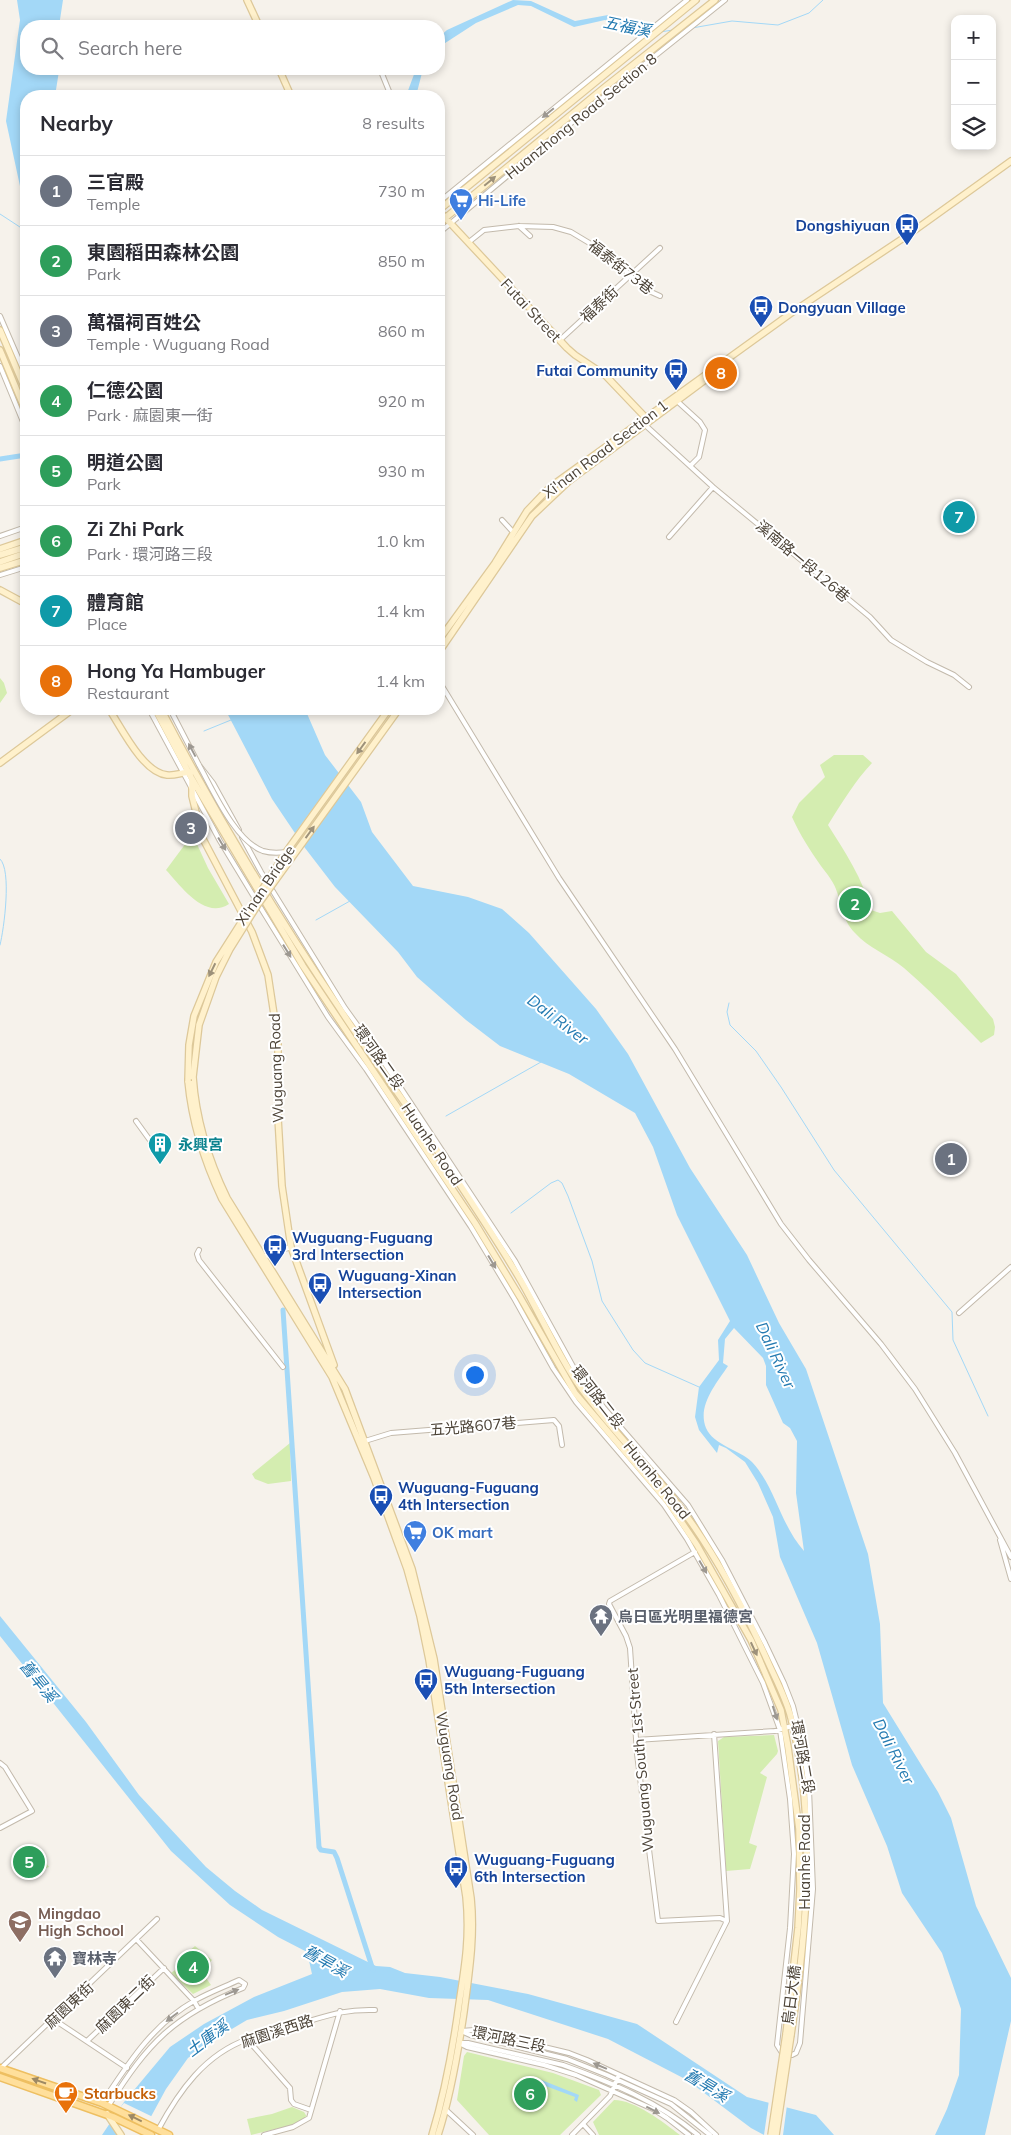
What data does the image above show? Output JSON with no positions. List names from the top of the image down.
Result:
{
  "streets": {
    "street": [
      "Huanzhong Road Section 8",
      "福泰街73巷",
      "福泰街",
      "Futai Street",
      "Xi'nan Road Section 1",
      "溪南路一段126巷",
      "Xi'nan Bridge",
      "環河路二段",
      "Wuguang Road",
      "Huanhe Road",
      "五光路607巷",
      "Wuguang South 1st Street",
      "烏日大橋",
      "麻園東二街",
      "麻園東街",
      "麻園溪西路",
      "環河路三段"
    ]
  },
  "crossings": [
    ["Huanzhong Road Section 8", "Futai Street"],
    ["福泰街73巷", "福泰街"],
    ["福泰街73巷", "Futai Street"],
    ["福泰街", "Futai Street"],
    ["Futai Street", "Xi'nan Road Section 1"],
    ["Futai Street", "溪南路一段126巷"],
    ["Xi'nan Road Section 1", "溪南路一段126巷"],
    ["Xi'nan Bridge", "Wuguang Road"],
    ["環河路二段", "Huanhe Road"],
    ["環河路二段", "Wuguang South 1st Street"],
    ["Wuguang Road", "五光路607巷"],
    ["Huanhe Road", "烏日大橋"],
    ["麻園東二街", "麻園東街"]
  ],
  "water": [
    "五福溪",
    "Dali River",
    "舊旱溪",
    "土庫溪"
  ],
  "places": {
    "supermarket": ["Hi-Life", "OK mart"],
    "bus stop": [
      "Dongshiyuan",
      "Dongyuan Village",
      "Futai Community",
      "Wuguang-Fuguang 3rd Intersection",
      "Wuguang-Xinan Intersection",
      "Wuguang-Fuguang 4th Intersection",
      "Wuguang-Fuguang 5th Intersection",
      "Wuguang-Fuguang 6th Intersection"
    ],
    "building": ["永興宮"],
    "temple": ["烏日區光明里福德宮", "寶林寺"],
    "school or university": ["Mingdao High School"],
    "cafe": ["Starbucks"]
  },
  "page": {
    "map_buttons": ["+", "−"],
    "search": "Search here",
    "heading": ["Nearby", "8 results"],
    "list": [
      {
        "mark": "1",
        "name": "三官殿",
        "note": "Temple",
        "value": "730 m"
      },
      {
        "mark": "2",
        "name": "東園稻田森林公園",
        "note": "Park",
        "value": "850 m"
      },
      {
        "mark": "3",
        "name": "萬福祠百姓公",
        "note": "Temple · Wuguang Road",
        "value": "860 m"
      },
      {
        "mark": "4",
        "name": "仁德公園",
        "note": "Park · 麻園東一街",
        "value": "920 m"
      },
      {
        "mark": "5",
        "name": "明道公園",
        "note": "Park",
        "value": "930 m"
      },
      {
        "mark": "6",
        "name": "Zi Zhi Park",
        "note": "Park · 環河路三段",
        "value": "1.0 km"
      },
      {
        "mark": "7",
        "name": "體育館",
        "note": "Place",
        "value": "1.4 km"
      },
      {
        "mark": "8",
        "name": "Hong Ya Hambuger",
        "note": "Restaurant",
        "value": "1.4 km"
      }
    ],
    "pins": [
      "8",
      "7",
      "3",
      "2",
      "1",
      "5",
      "4",
      "6"
    ]
  }
}
